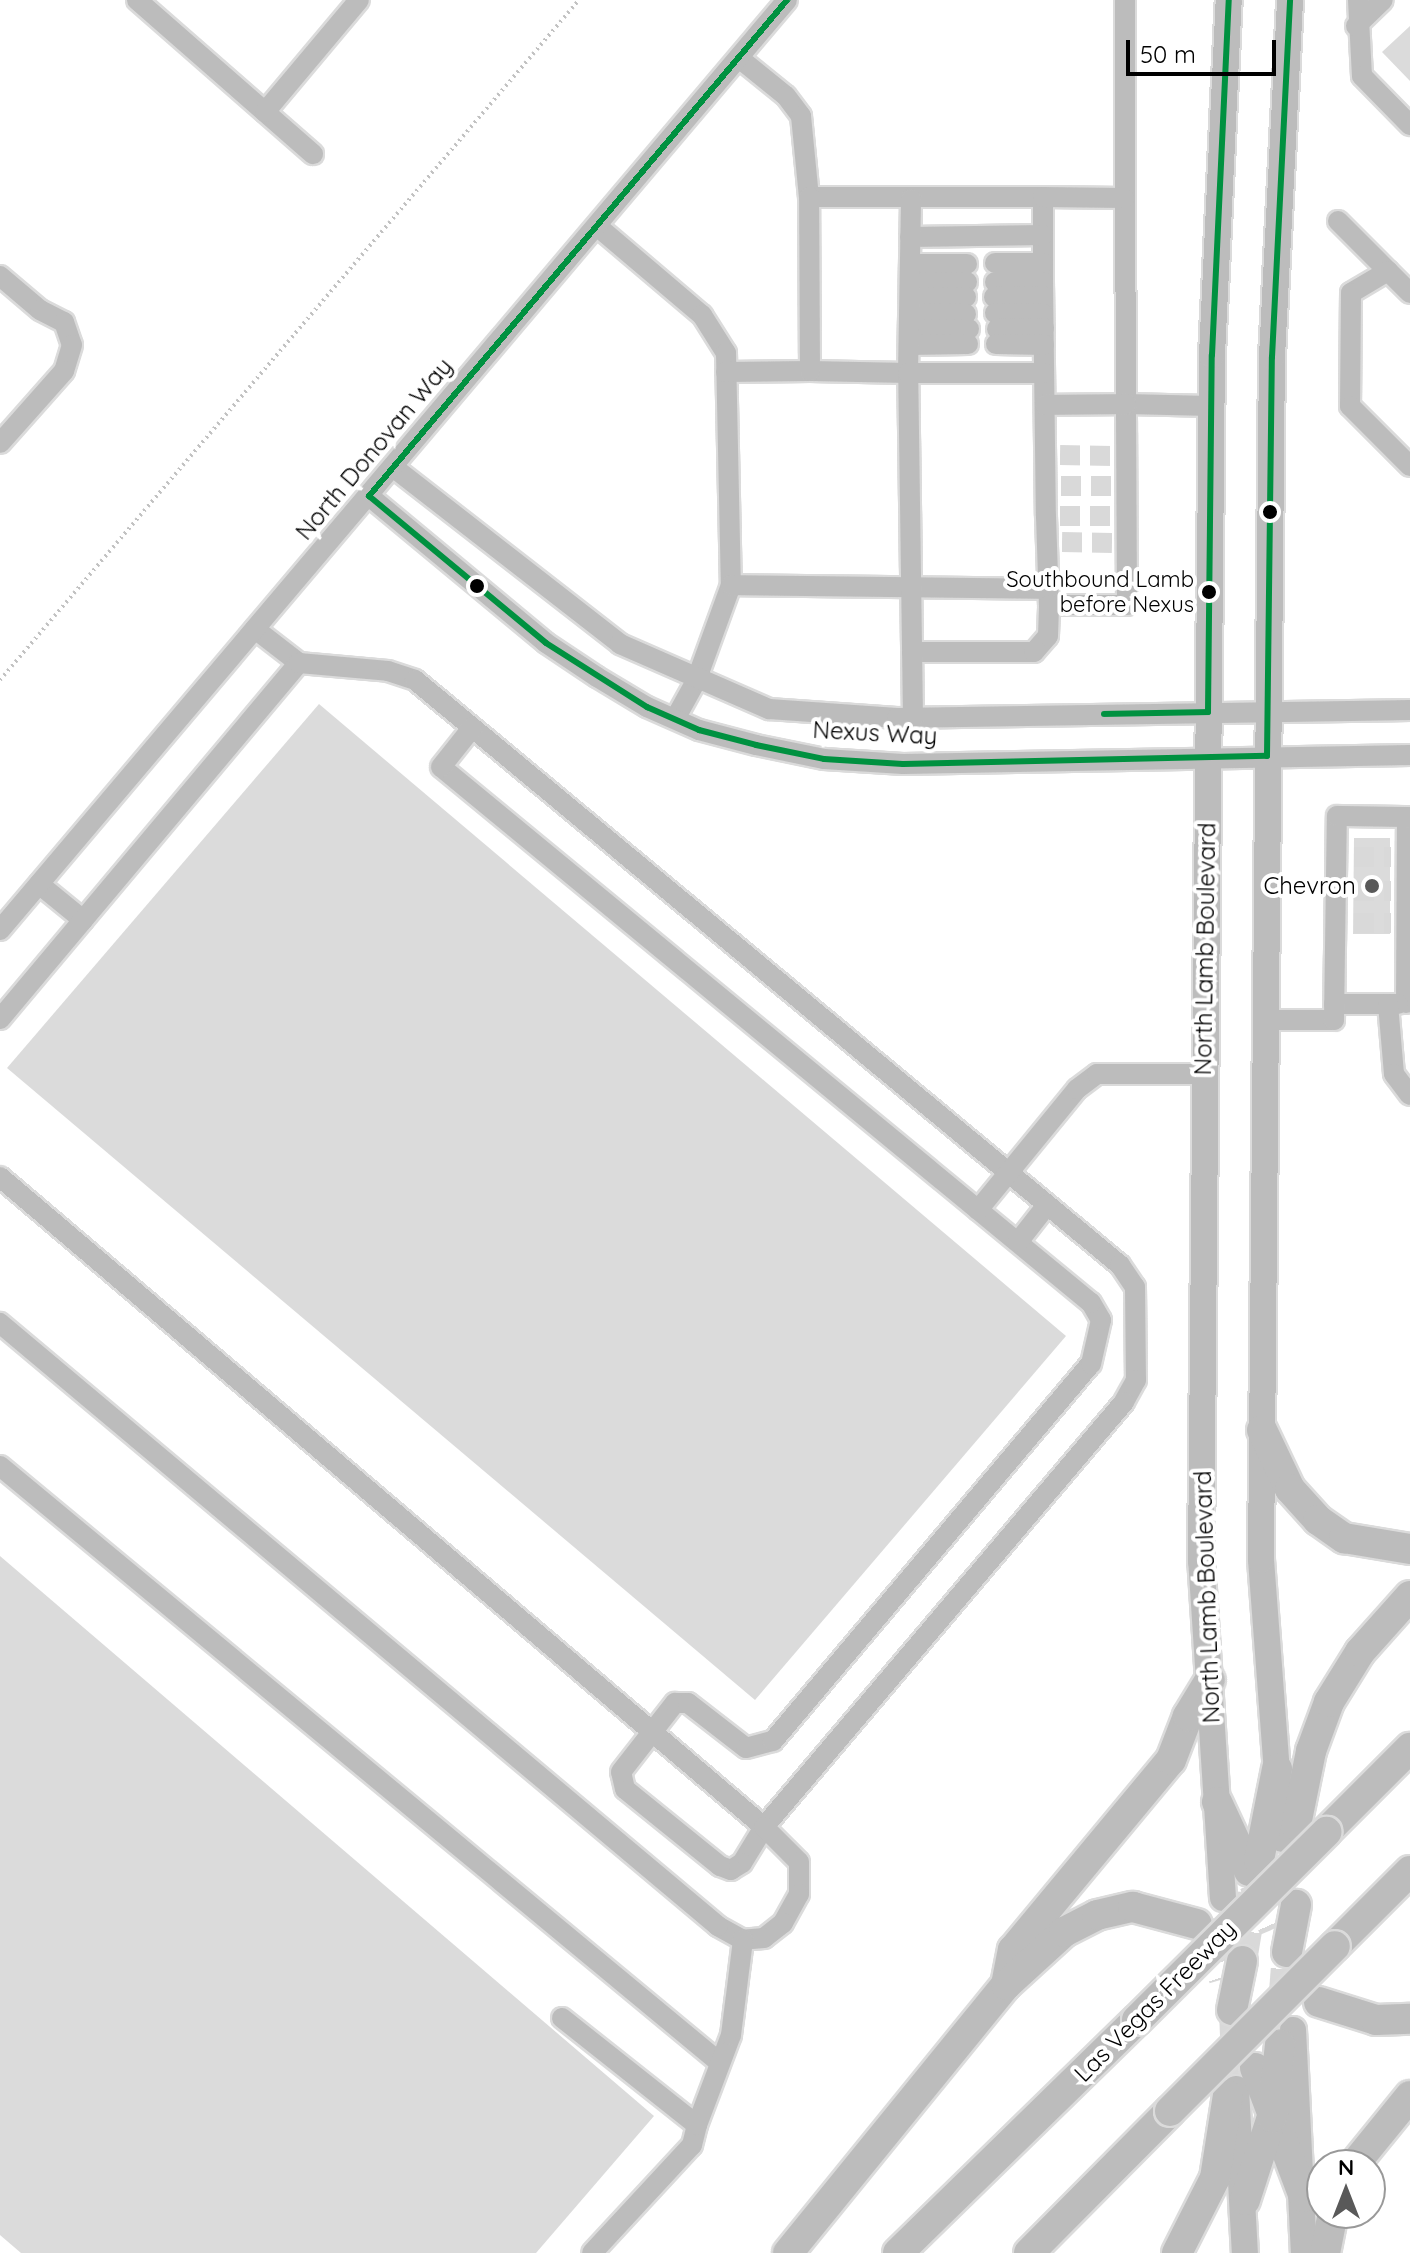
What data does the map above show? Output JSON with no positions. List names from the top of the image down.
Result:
{
  "streets": {
    "highway": ["Las Vegas Freeway"],
    "main road": ["North Lamb Boulevard"],
    "street": ["North Donovan Way", "Nexus Way"]
  },
  "crossings": [
    ["North Donovan Way", "Nexus Way"],
    ["Nexus Way", "North Lamb Boulevard"]
  ],
  "places": ["Southbound Lamb before Nexus", "Chevron"],
  "scale_bar": "50 m",
  "north": "top"
}
